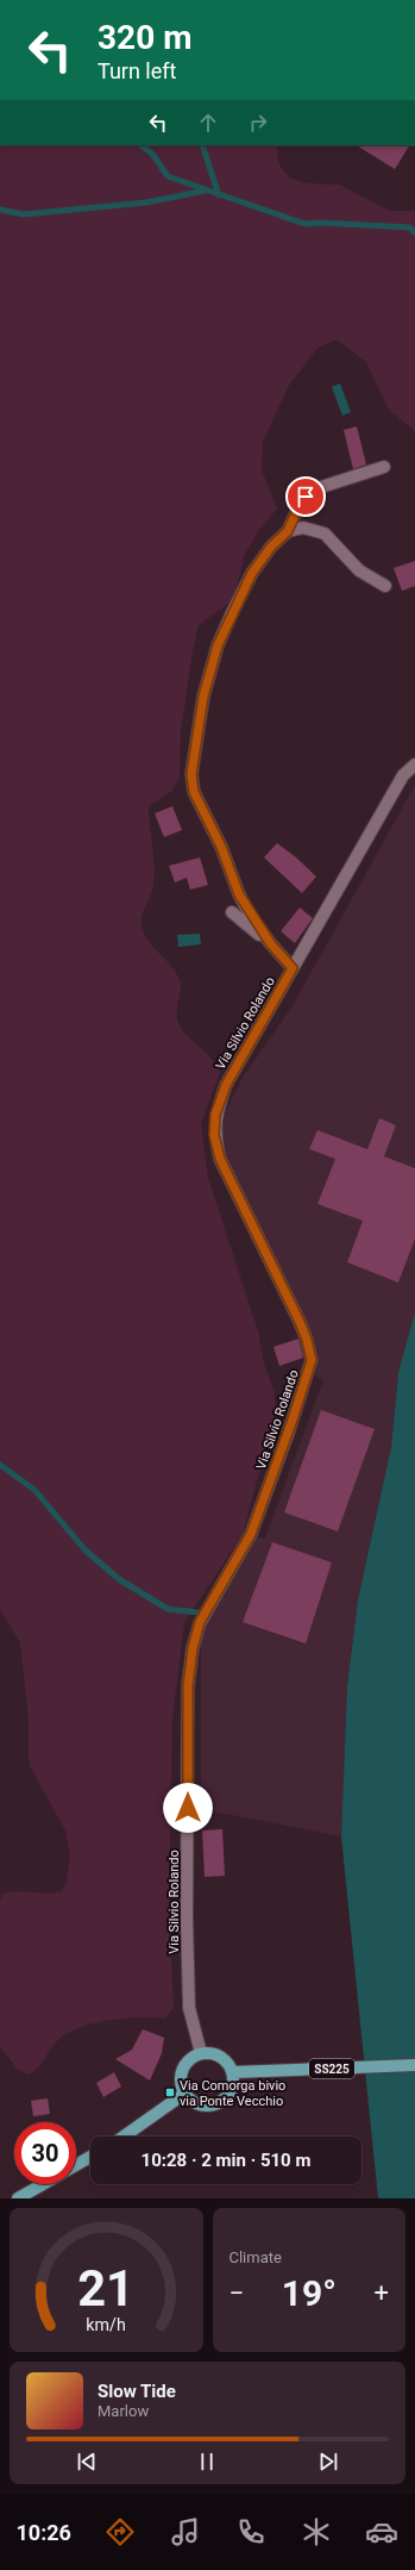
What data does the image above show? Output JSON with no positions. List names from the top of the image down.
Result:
{
  "streets": {
    "main road": ["SS225"],
    "street": ["Via Silvio Rolando"]
  },
  "crossings": [
    ["Via Silvio Rolando", "SS225"]
  ],
  "places": {
    "transit": ["Via Comorga bivio via Ponte Vecchio"]
  },
  "page": {
    "turn": ["320 m", "Turn left"],
    "limit": "30",
    "trip": "10:28 · 2 min · 510 m",
    "tile": "Climate",
    "heat": ["−", "19°", "+"],
    "song": ["Slow Tide", "Marlow"],
    "tabs": "10:26",
    "gauge": ["21", "km/h"]
  }
}
